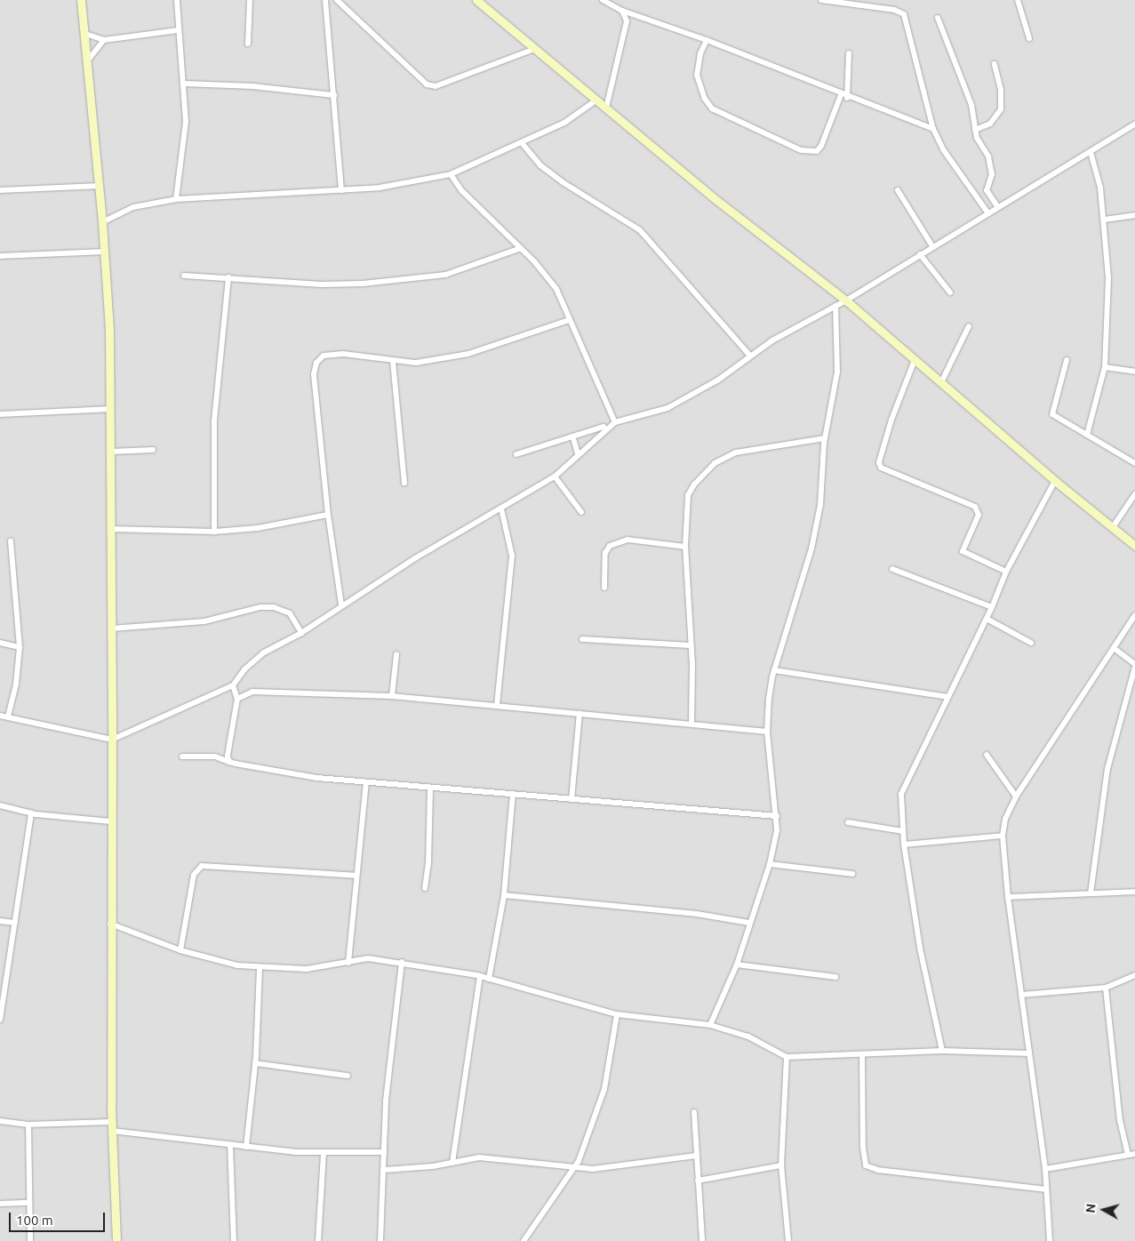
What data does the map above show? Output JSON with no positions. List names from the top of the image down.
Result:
{
  "scale_bar": "100 m",
  "north": "left"
}
